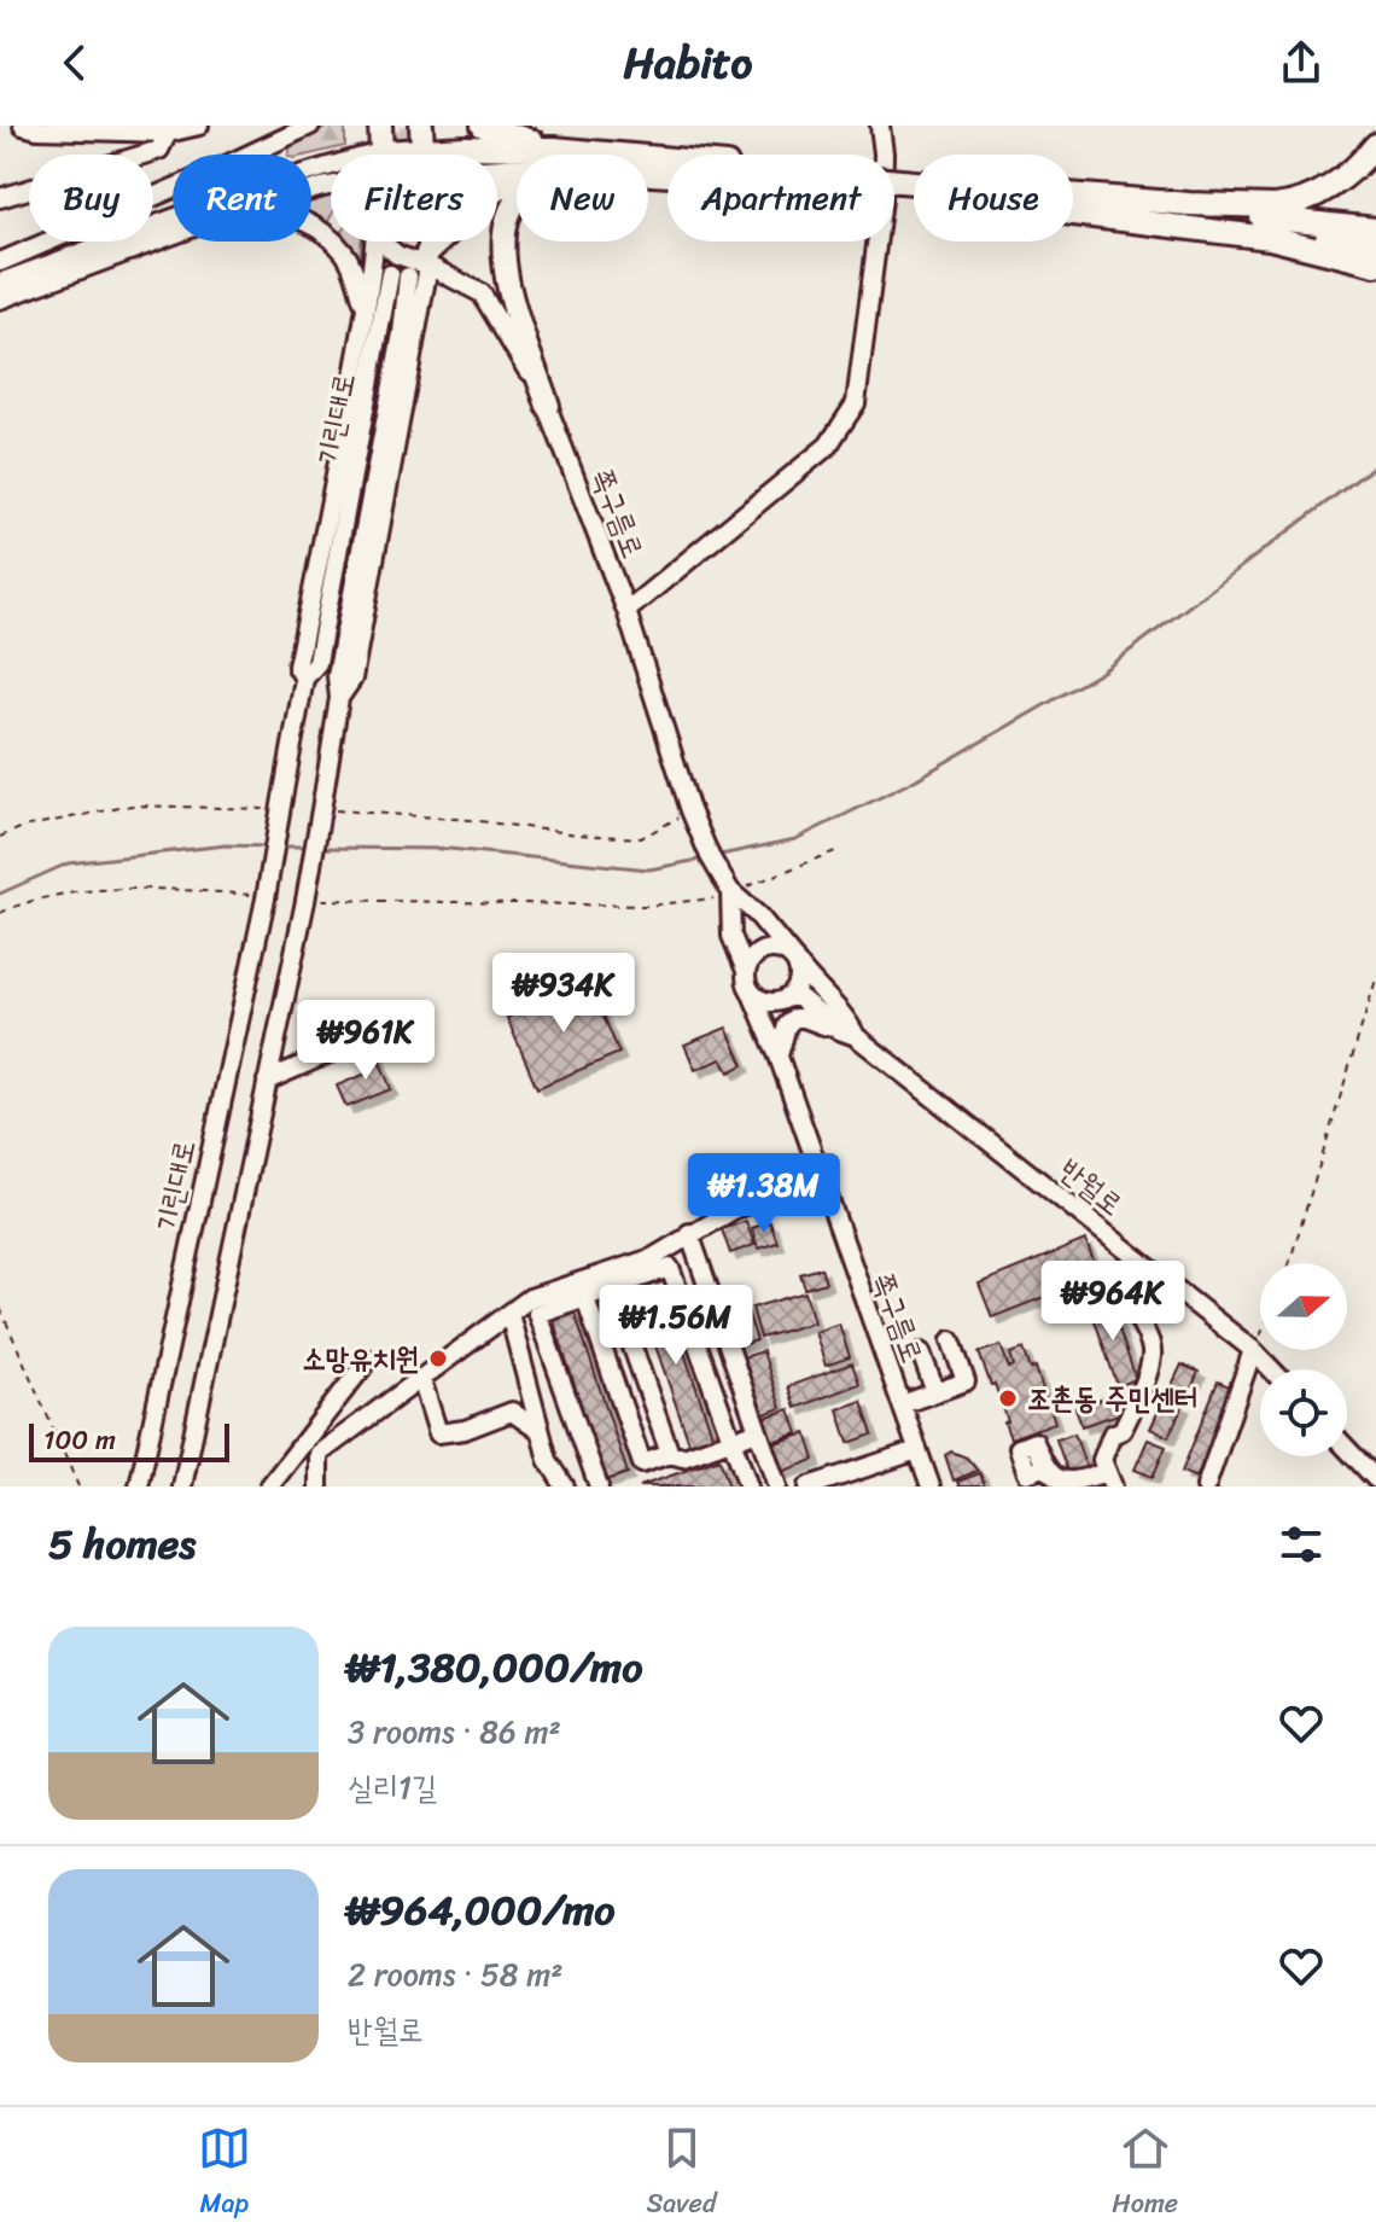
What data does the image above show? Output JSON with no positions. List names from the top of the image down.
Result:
{
  "streets": {
    "street": ["기린대로", "쪽구름로", "반월로"]
  },
  "places": ["소망유치원", "조촌동 주민센터"],
  "scale_bar": "100 m",
  "north": "right",
  "page": {
    "header": "Habito",
    "chip": [
      "Buy",
      "Rent",
      "Filters",
      "New",
      "Apartment",
      "House"
    ],
    "price": [
      "₩934K",
      "₩961K",
      "₩1.38M",
      "₩964K",
      "₩1.56M"
    ],
    "scale": "100 m",
    "heading": "5 homes",
    "list": [
      {
        "name": "₩1,380,000/mo",
        "note": "3 rooms · 86 m² · 실리1길"
      },
      {
        "name": "₩964,000/mo",
        "note": "2 rooms · 58 m² · 반월로"
      }
    ],
    "tabs": ["Map", "Saved", "Home"]
  }
}
